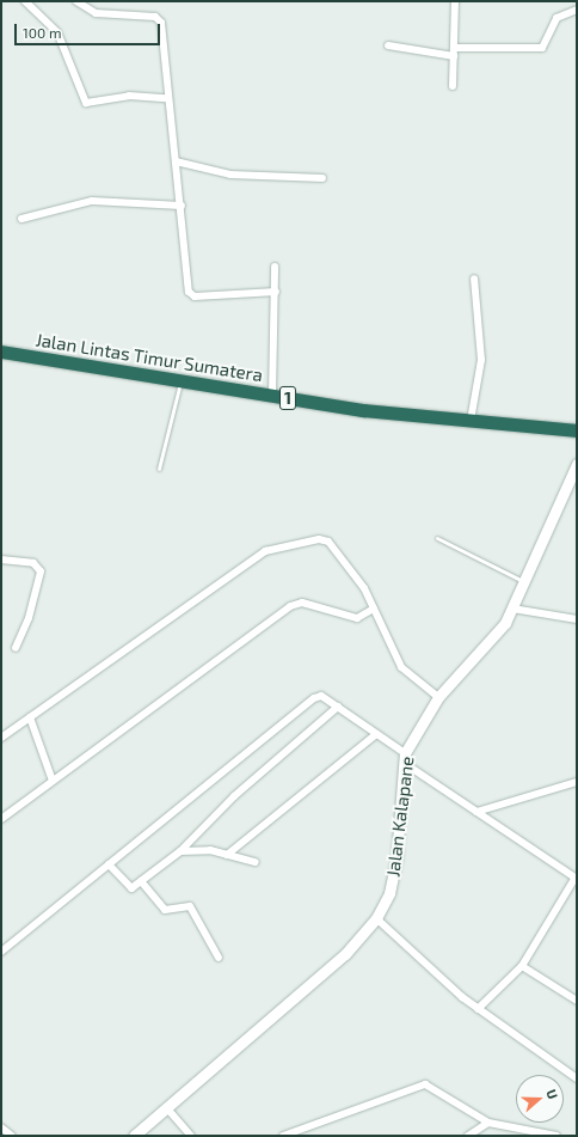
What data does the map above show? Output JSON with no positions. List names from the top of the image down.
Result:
{
  "streets": {
    "highway": ["Jalan Lintas Timur Sumatera", "1"],
    "street": ["Jalan Kalapane"]
  },
  "scale_bar": "100 m",
  "north": "right"
}
